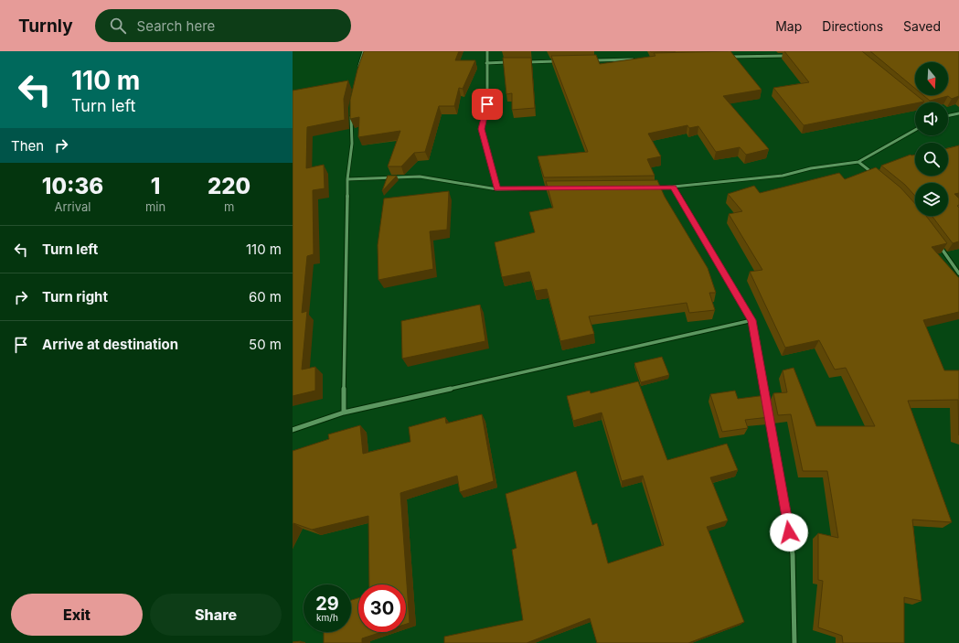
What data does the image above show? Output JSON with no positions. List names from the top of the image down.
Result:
{
  "north": "bottom",
  "page": {
    "header": "Turnly",
    "search": "Search here",
    "nav": ["Map", "Directions", "Saved"],
    "turn": ["110 m", "Turn left"],
    "then": "Then",
    "eta": [
      "10:36",
      "Arrival",
      "1",
      "min",
      "220",
      "m"
    ],
    "list": [
      {
        "name": "Turn left",
        "value": "110 m"
      },
      {
        "name": "Turn right",
        "value": "60 m"
      },
      {
        "name": "Arrive at destination",
        "value": "50 m"
      }
    ],
    "speed": "29 km/h",
    "limit": "30",
    "buttons": ["Exit", "Share"]
  }
}
